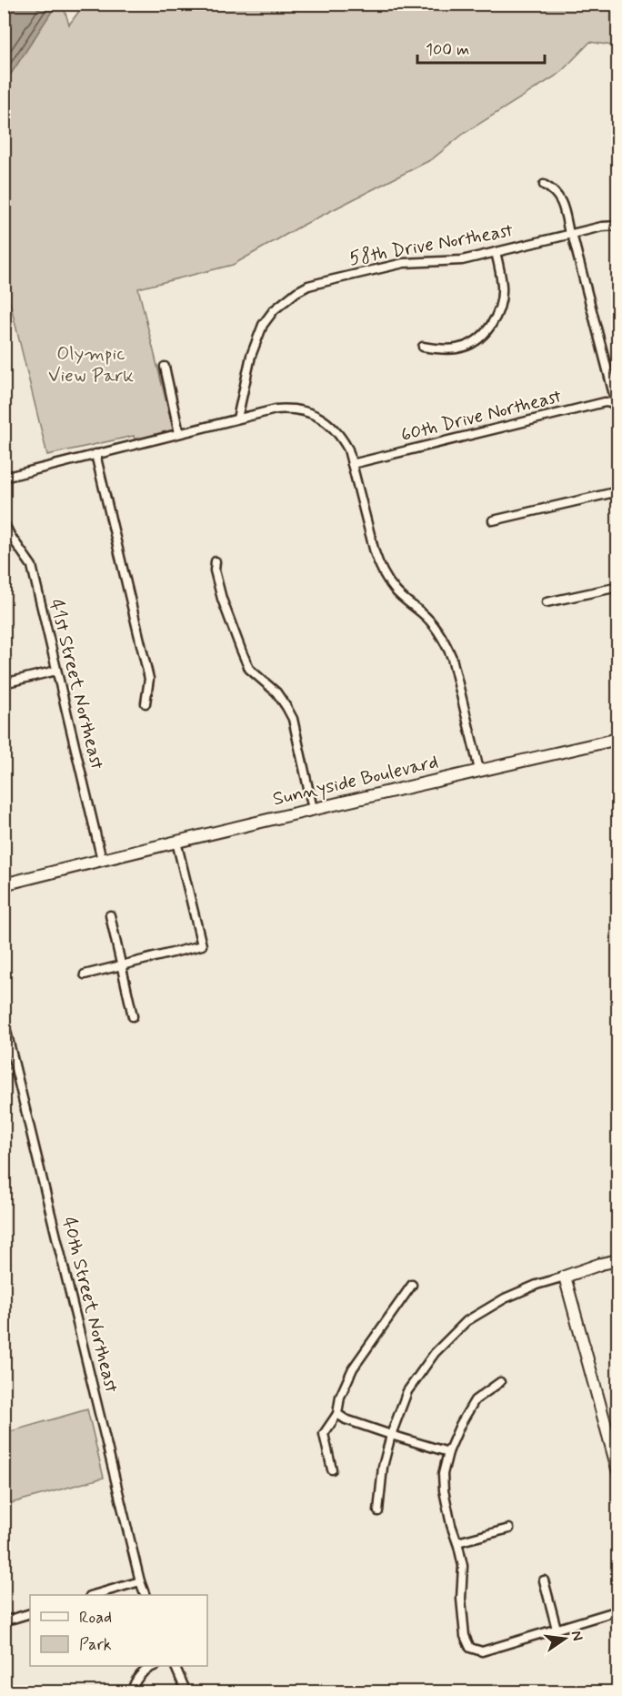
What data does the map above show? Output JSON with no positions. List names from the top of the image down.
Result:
{
  "streets": {
    "street": [
      "58th Drive Northeast",
      "60th Drive Northeast",
      "41st Street Northeast",
      "Sunnyside Boulevard",
      "40th Street Northeast"
    ]
  },
  "crossings": [
    ["41st Street Northeast", "Sunnyside Boulevard"]
  ],
  "parks": ["Olympic View Park"],
  "legend": ["Road", "Park"],
  "scale_bar": "100 m",
  "north": "right"
}
